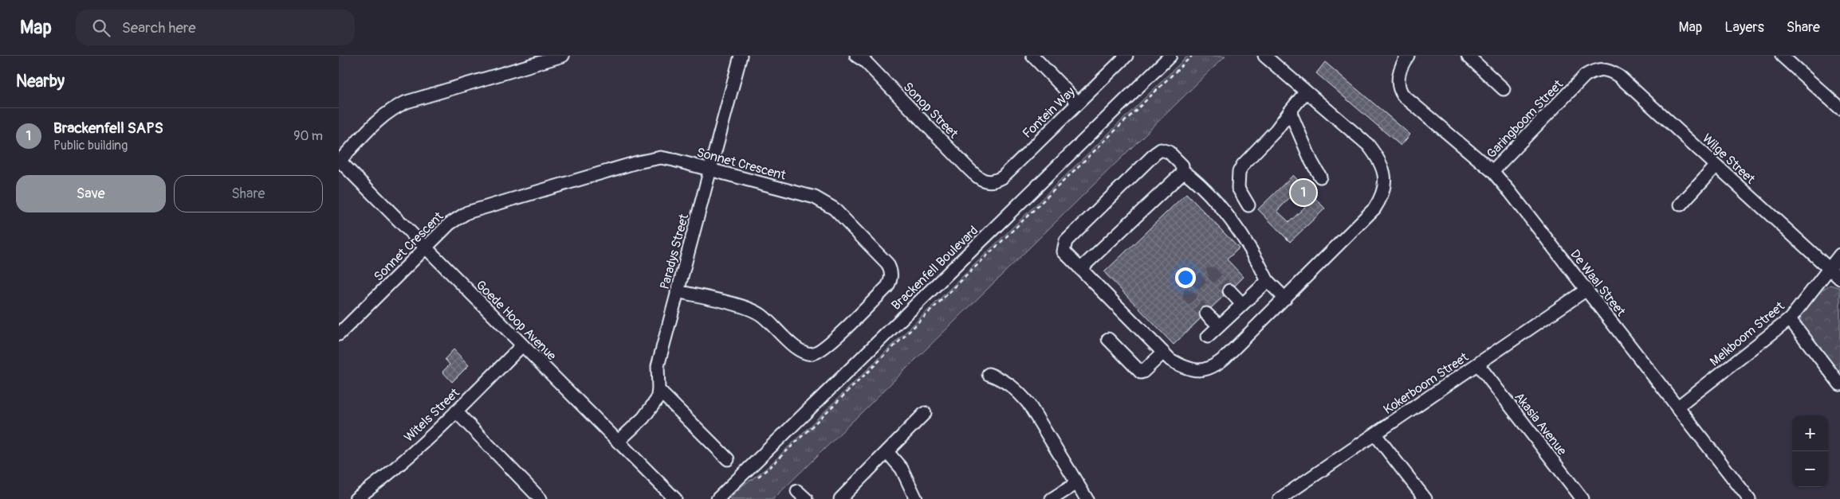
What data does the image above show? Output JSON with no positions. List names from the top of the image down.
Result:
{
  "streets": {
    "street": [
      "Sonop Street",
      "Fontein Way",
      "Garingboom Street",
      "Wilge Street",
      "Sonnet Crescent",
      "Paradys Street",
      "Brackenfell Boulevard",
      "De Waal Street",
      "Goede Hoop Avenue",
      "Melkboom Street",
      "Kokerboom Street",
      "Witels Street",
      "Akasia Avenue"
    ]
  },
  "crossings": [
    ["Sonop Street", "Fontein Way"],
    ["Garingboom Street", "Wilge Street"],
    ["Garingboom Street", "De Waal Street"],
    ["Wilge Street", "Melkboom Street"],
    ["Sonnet Crescent", "Paradys Street"],
    ["Sonnet Crescent", "Goede Hoop Avenue"],
    ["Paradys Street", "Goede Hoop Avenue"],
    ["De Waal Street", "Melkboom Street"],
    ["De Waal Street", "Kokerboom Street"],
    ["Goede Hoop Avenue", "Witels Street"],
    ["Kokerboom Street", "Akasia Avenue"]
  ],
  "page": {
    "header": "Map",
    "search": "Search here",
    "nav": ["Map", "Layers", "Share"],
    "heading": "Nearby",
    "list": [
      {
        "mark": "1",
        "name": "Brackenfell SAPS",
        "note": "Public building",
        "value": "90 m"
      }
    ],
    "buttons": ["Save", "Share"],
    "pins": "1",
    "map_buttons": ["+", "−"]
  }
}
